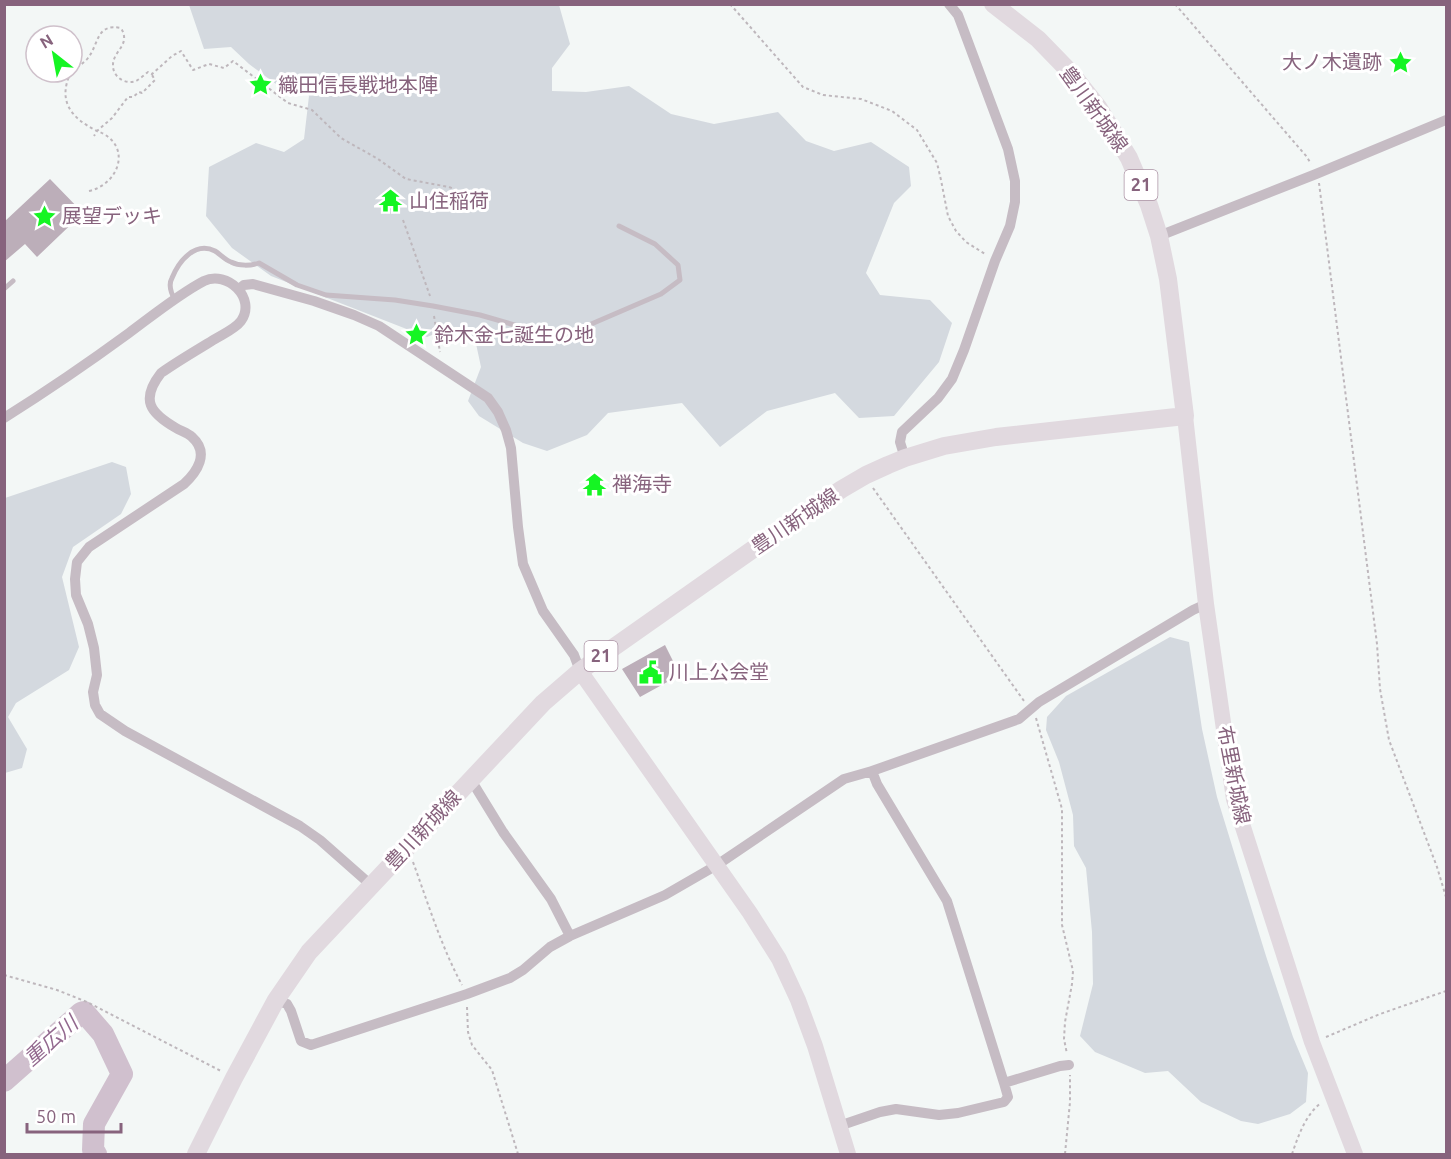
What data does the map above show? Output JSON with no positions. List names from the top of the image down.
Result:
{
  "streets": {
    "main road": ["豊川新城線", "21", "布里新城線"]
  },
  "crossings": [
    ["豊川新城線", "布里新城線"]
  ],
  "water": ["重広川"],
  "places": {
    "place": [
      "大ノ木遺跡",
      "織田信長戦地本陣",
      "展望デッキ",
      "鈴木金七誕生の地"
    ],
    "temple": ["山住稲荷", "禅海寺"],
    "public building": ["川上公会堂"]
  },
  "scale_bar": "50 m",
  "north": "top left"
}
